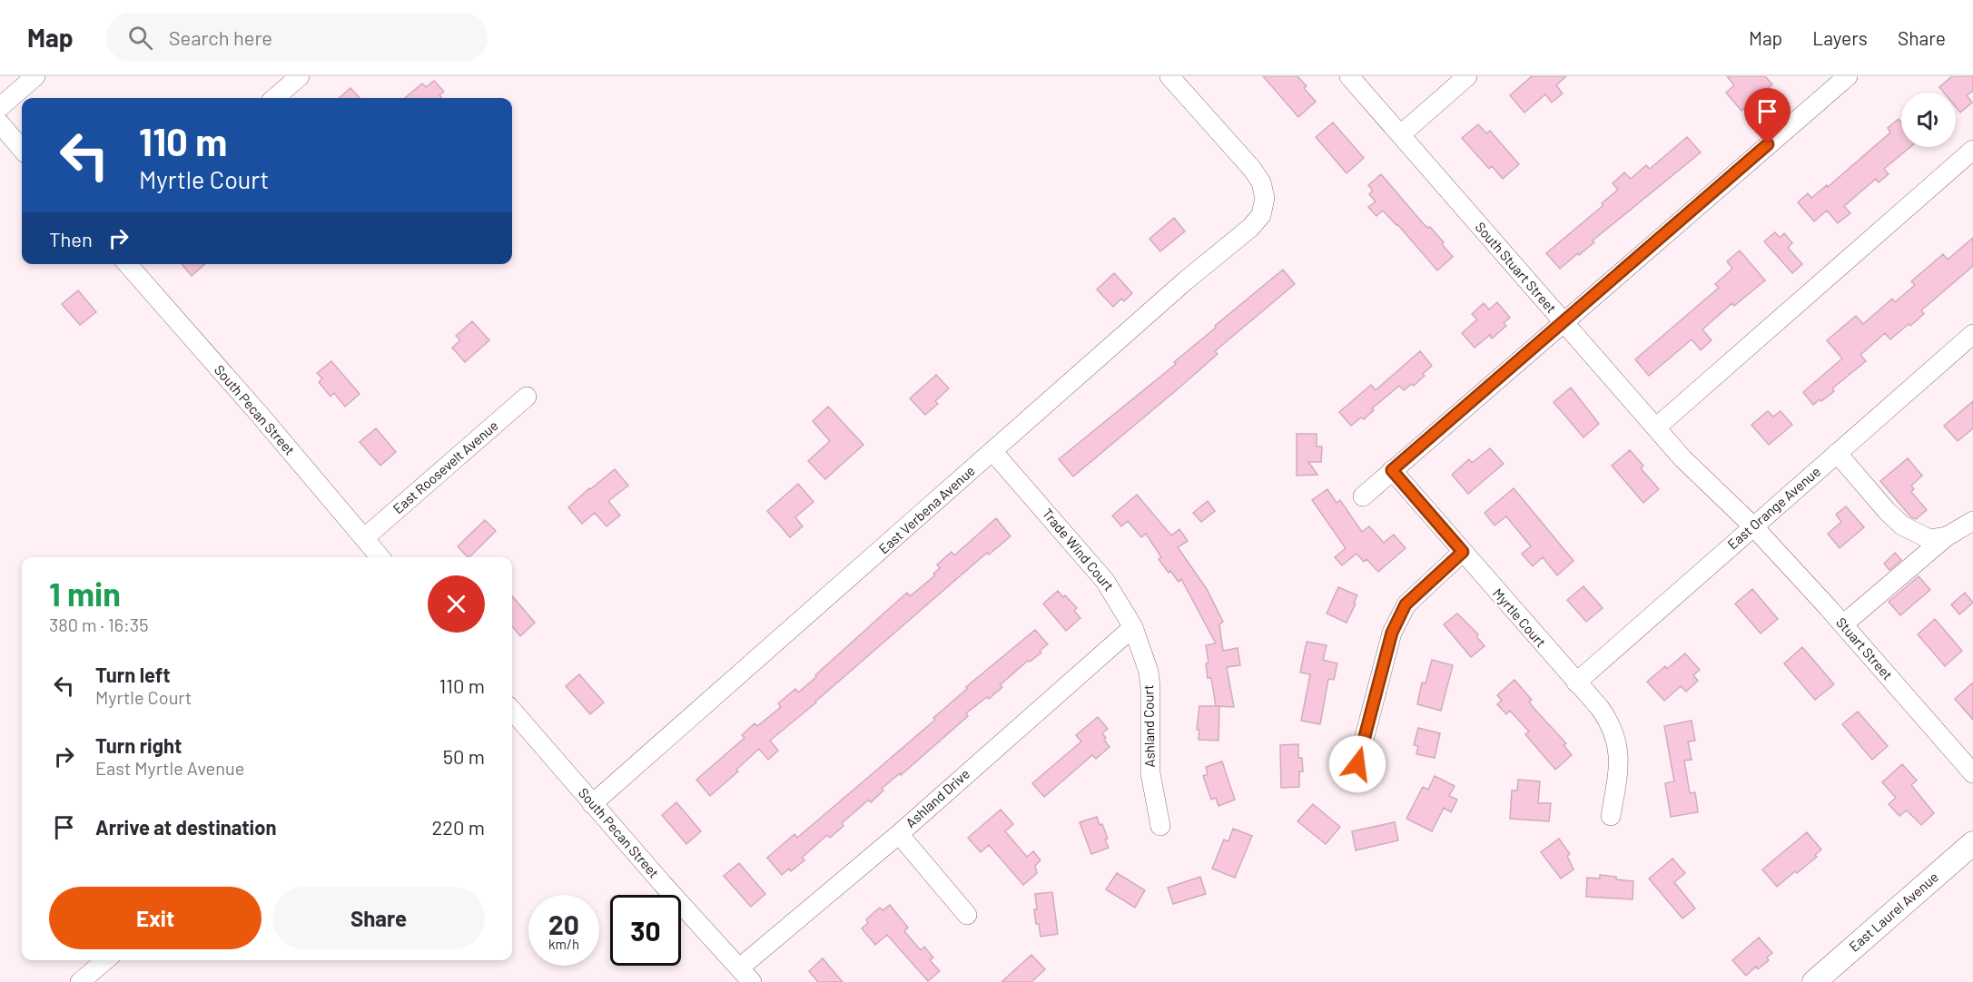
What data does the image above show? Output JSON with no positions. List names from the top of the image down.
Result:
{
  "streets": {
    "main road": ["East Laurel Avenue"],
    "street": [
      "South Stuart Street",
      "South Pecan Street",
      "East Roosevelt Avenue",
      "East Orange Avenue",
      "East Verbena Avenue",
      "Trade Wind Court",
      "Myrtle Court",
      "Stuart Street",
      "Ashland Court",
      "Ashland Drive"
    ]
  },
  "crossings": [
    ["South Stuart Street", "East Orange Avenue"],
    ["South Stuart Street", "Stuart Street"],
    ["South Pecan Street", "East Roosevelt Avenue"],
    ["South Pecan Street", "East Verbena Avenue"],
    ["South Pecan Street", "Ashland Drive"],
    ["East Orange Avenue", "Myrtle Court"],
    ["East Orange Avenue", "Stuart Street"],
    ["East Verbena Avenue", "Trade Wind Court"],
    ["Trade Wind Court", "Ashland Court"],
    ["Trade Wind Court", "Ashland Drive"],
    ["Ashland Court", "Ashland Drive"]
  ],
  "page": {
    "header": "Map",
    "search": "Search here",
    "nav": ["Map", "Layers", "Share"],
    "turn": ["110 m", "Myrtle Court"],
    "then": "Then",
    "heading": ["1 min", "380 m · 16:35"],
    "list": [
      {
        "name": "Turn left",
        "note": "Myrtle Court",
        "value": "110 m"
      },
      {
        "name": "Turn right",
        "note": "East Myrtle Avenue",
        "value": "50 m"
      },
      {
        "name": "Arrive at destination",
        "value": "220 m"
      }
    ],
    "buttons": ["Exit", "Share"],
    "speed": "20 km/h",
    "limit": "30"
  }
}
